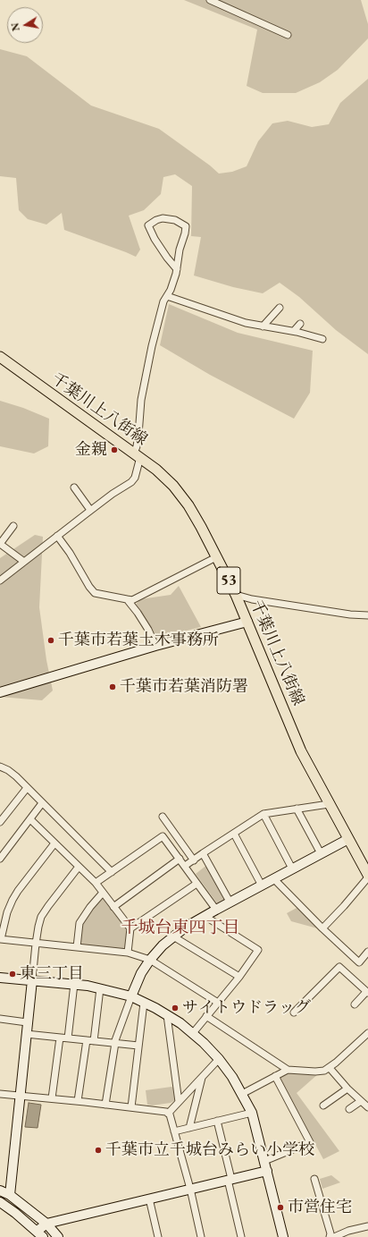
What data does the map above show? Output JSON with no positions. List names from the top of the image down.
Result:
{
  "streets": {
    "main road": ["千葉川上八街線", "53"]
  },
  "districts": ["千城台東四丁目"],
  "places": [
    "金親",
    "千葉市若葉土木事務所",
    "千葉市若葉消防署",
    "東三丁目",
    "サイトウドラッグ",
    "千葉市立千城台みらい小学校",
    "市営住宅"
  ],
  "north": "left"
}
